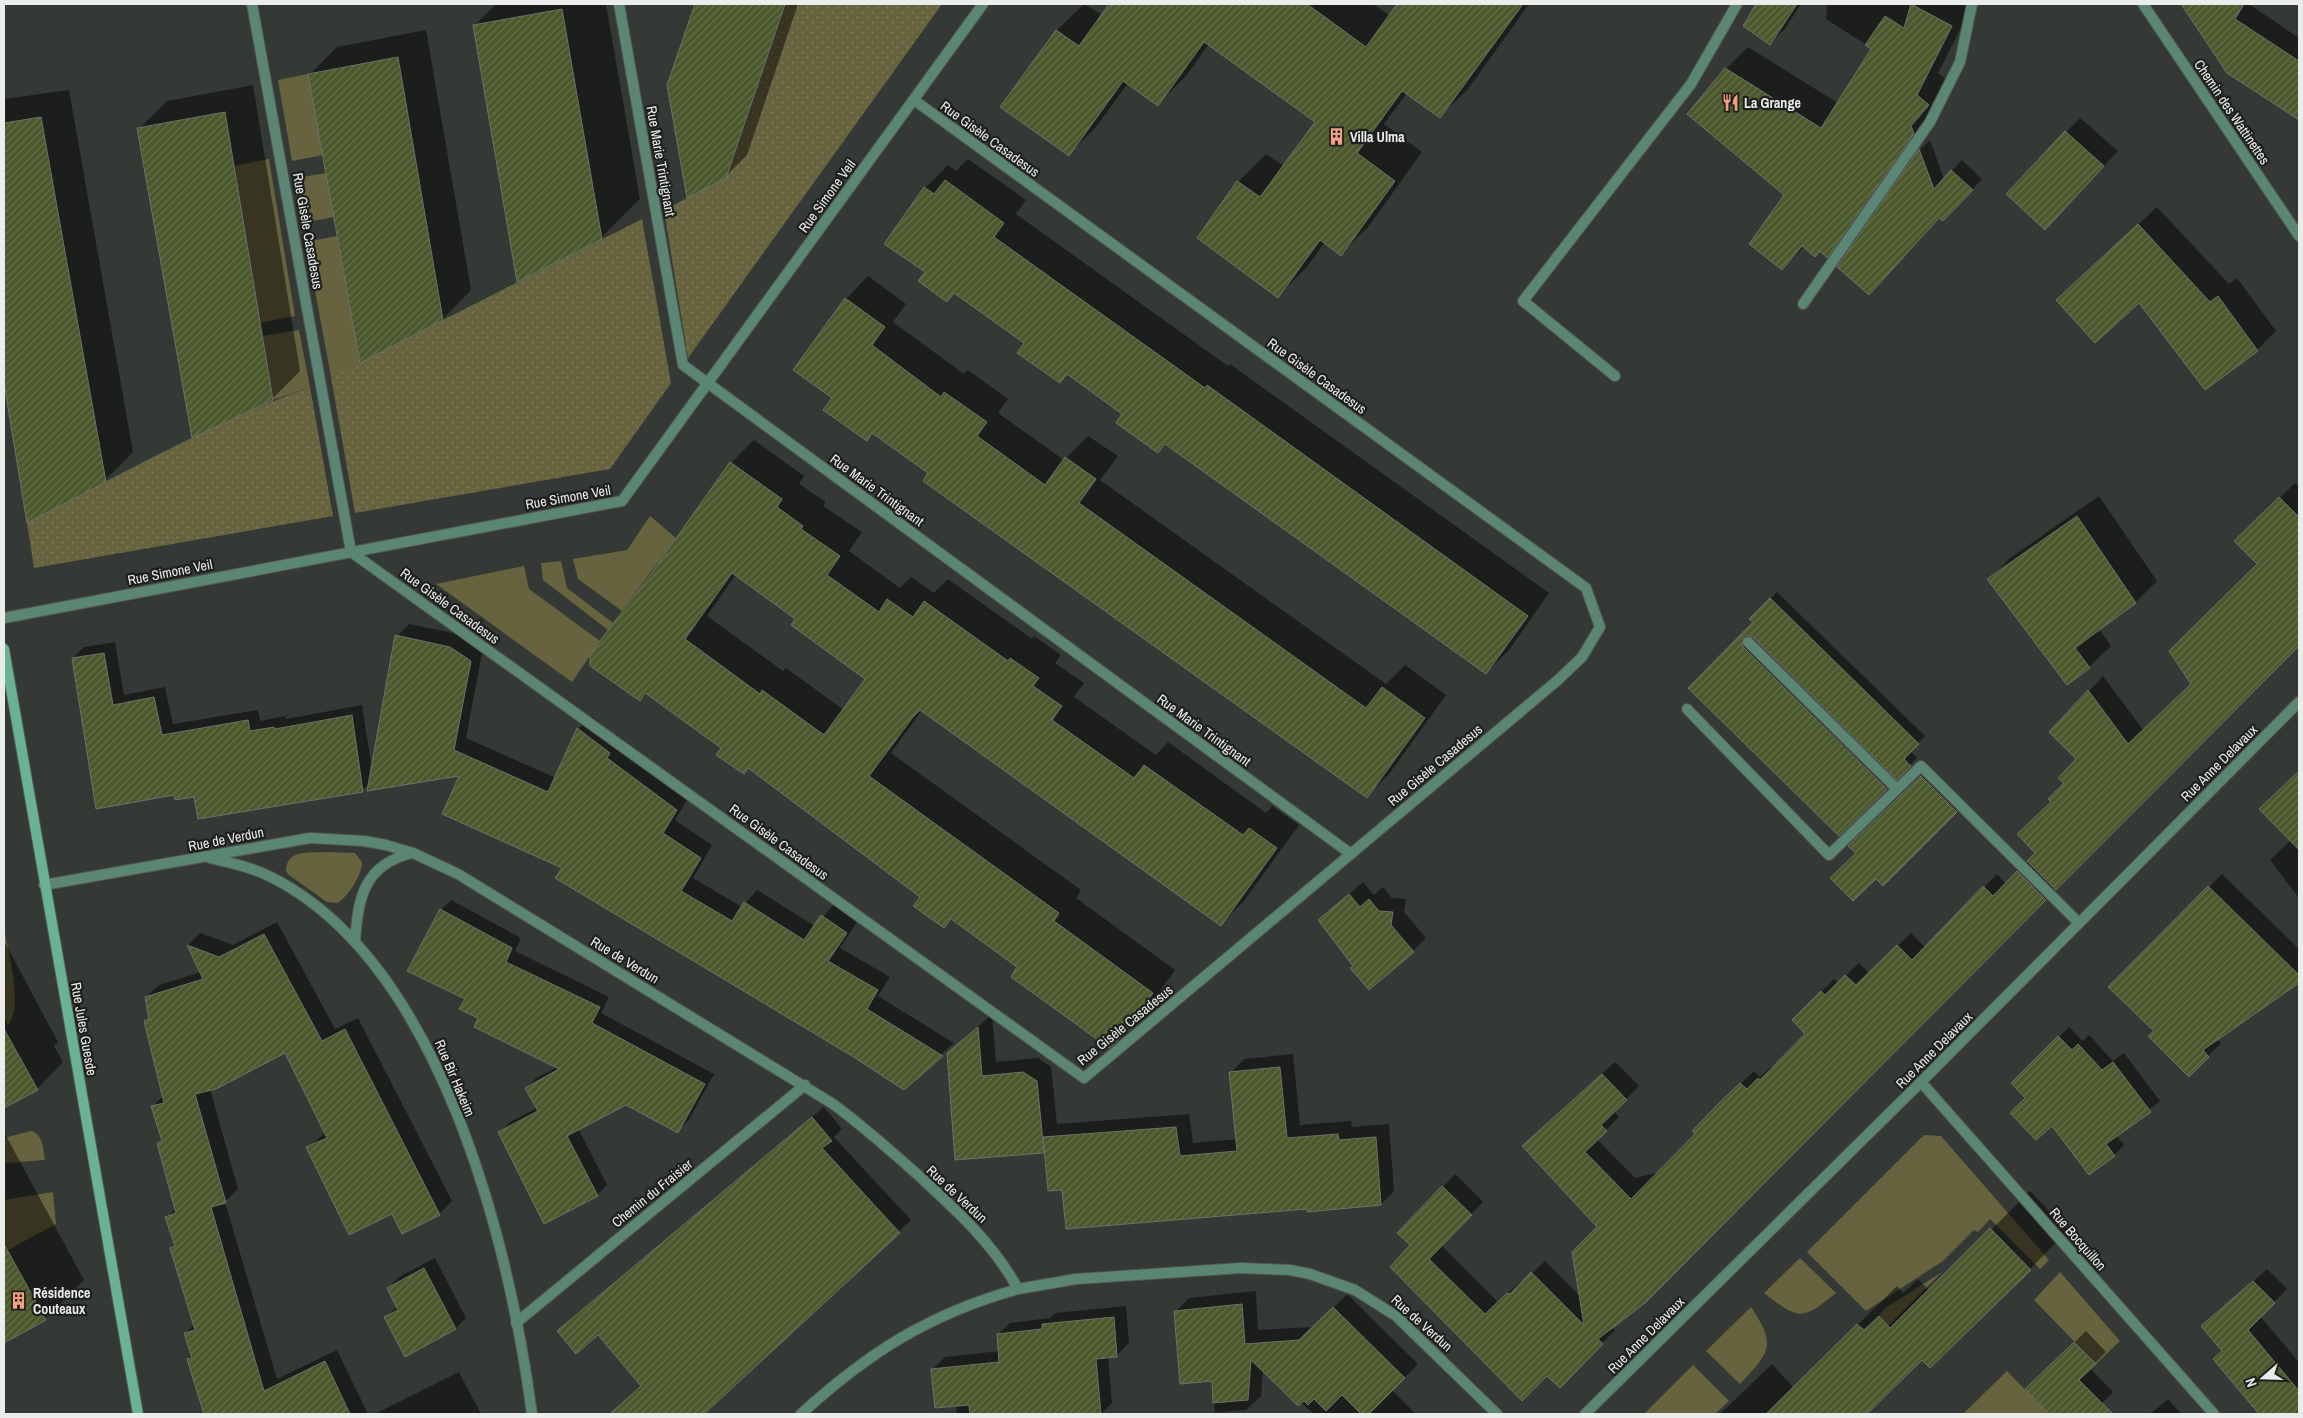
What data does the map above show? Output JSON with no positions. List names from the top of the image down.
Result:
{
  "streets": {
    "street": [
      "Chemin des Wattinettes",
      "Rue Gisèle Casadesus",
      "Rue Marie Trintignant",
      "Rue Simone Veil",
      "Rue Anne Delavaux",
      "Rue de Verdun",
      "Rue Jules Guesde",
      "Rue Bir Hakeim",
      "Chemin du Fraisier",
      "Rue Bocquillon"
    ]
  },
  "crossings": [
    ["Rue Gisèle Casadesus", "Rue Marie Trintignant"],
    ["Rue Gisèle Casadesus", "Rue Simone Veil"],
    ["Rue Marie Trintignant", "Rue Simone Veil"],
    ["Rue Anne Delavaux", "Rue Bocquillon"],
    ["Rue de Verdun", "Rue Jules Guesde"],
    ["Rue de Verdun", "Rue Bir Hakeim"],
    ["Rue de Verdun", "Chemin du Fraisier"],
    ["Rue Bir Hakeim", "Chemin du Fraisier"]
  ],
  "places": {
    "restaurant": ["La Grange"],
    "building": ["Villa Ulma", "Résidence Couteaux"]
  },
  "north": "left"
}
